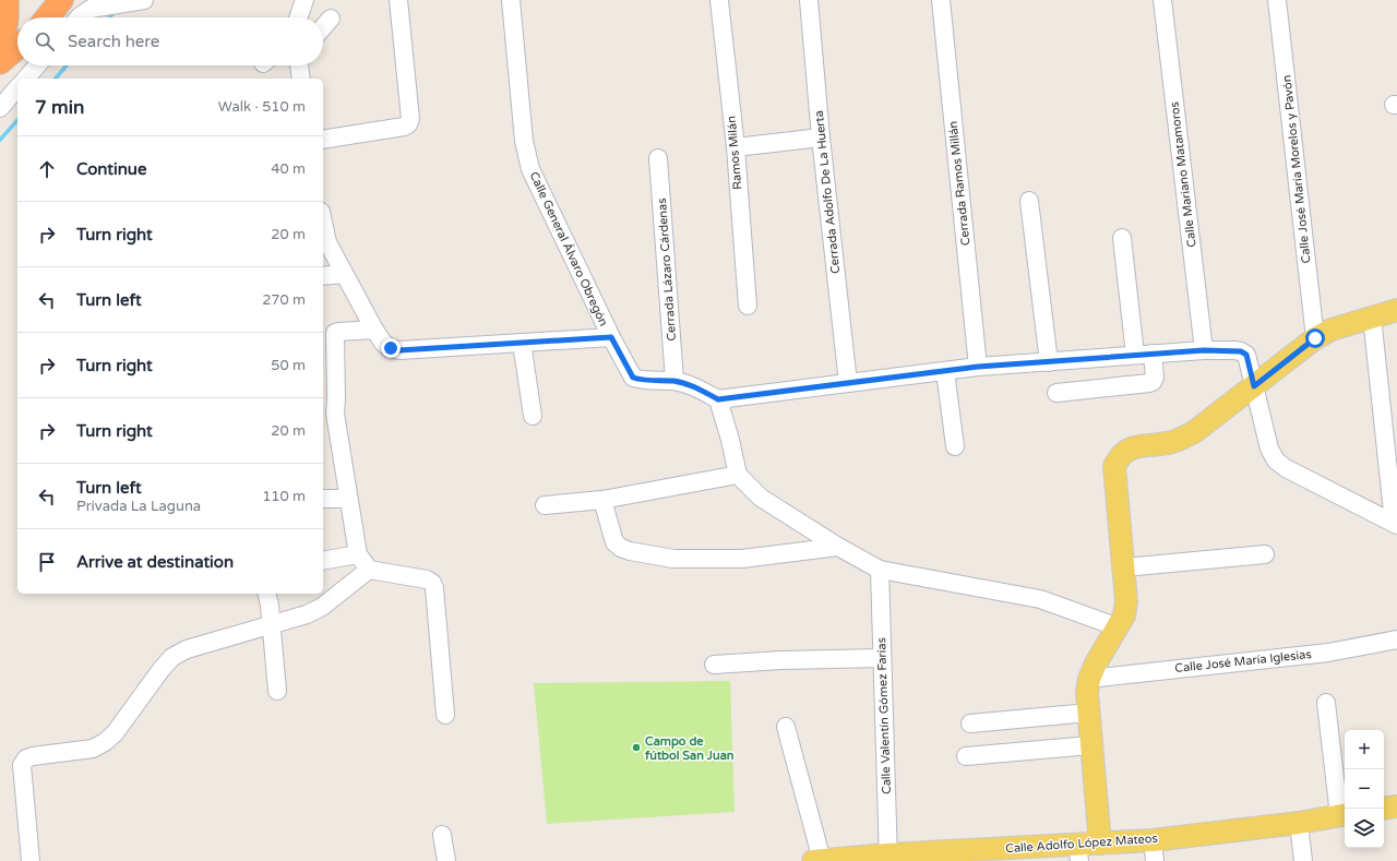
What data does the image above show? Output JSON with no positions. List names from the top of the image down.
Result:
{
  "streets": {
    "main road": ["Calle Adolfo López Mateos"],
    "street": [
      "Ramos Milán",
      "Calle José María Morelos y Pavón",
      "Calle Mariano Matamoros",
      "Cerrada Ramos Millán",
      "Cerrada Adolfo De La Huerta",
      "Calle General Álvaro Obregón",
      "Cerrada Lázaro Cárdenas",
      "Calle José María Iglesias",
      "Calle Valentín Gómez Farías"
    ]
  },
  "crossings": [
    ["Calle General Álvaro Obregón", "Cerrada Lázaro Cárdenas"],
    ["Calle Valentín Gómez Farías", "Calle Adolfo López Mateos"]
  ],
  "places": ["Campo de fútbol San Juan"],
  "page": {
    "search": "Search here",
    "heading": ["7 min", "Walk · 510 m"],
    "list": [
      ["Continue", "40 m"],
      ["Turn right", "20 m"],
      ["Turn left", "270 m"],
      ["Turn right", "50 m"],
      ["Turn right", "20 m"],
      ["Turn left", "Privada La Laguna", "110 m"],
      "Arrive at destination"
    ],
    "map_buttons": ["+", "−"]
  }
}
